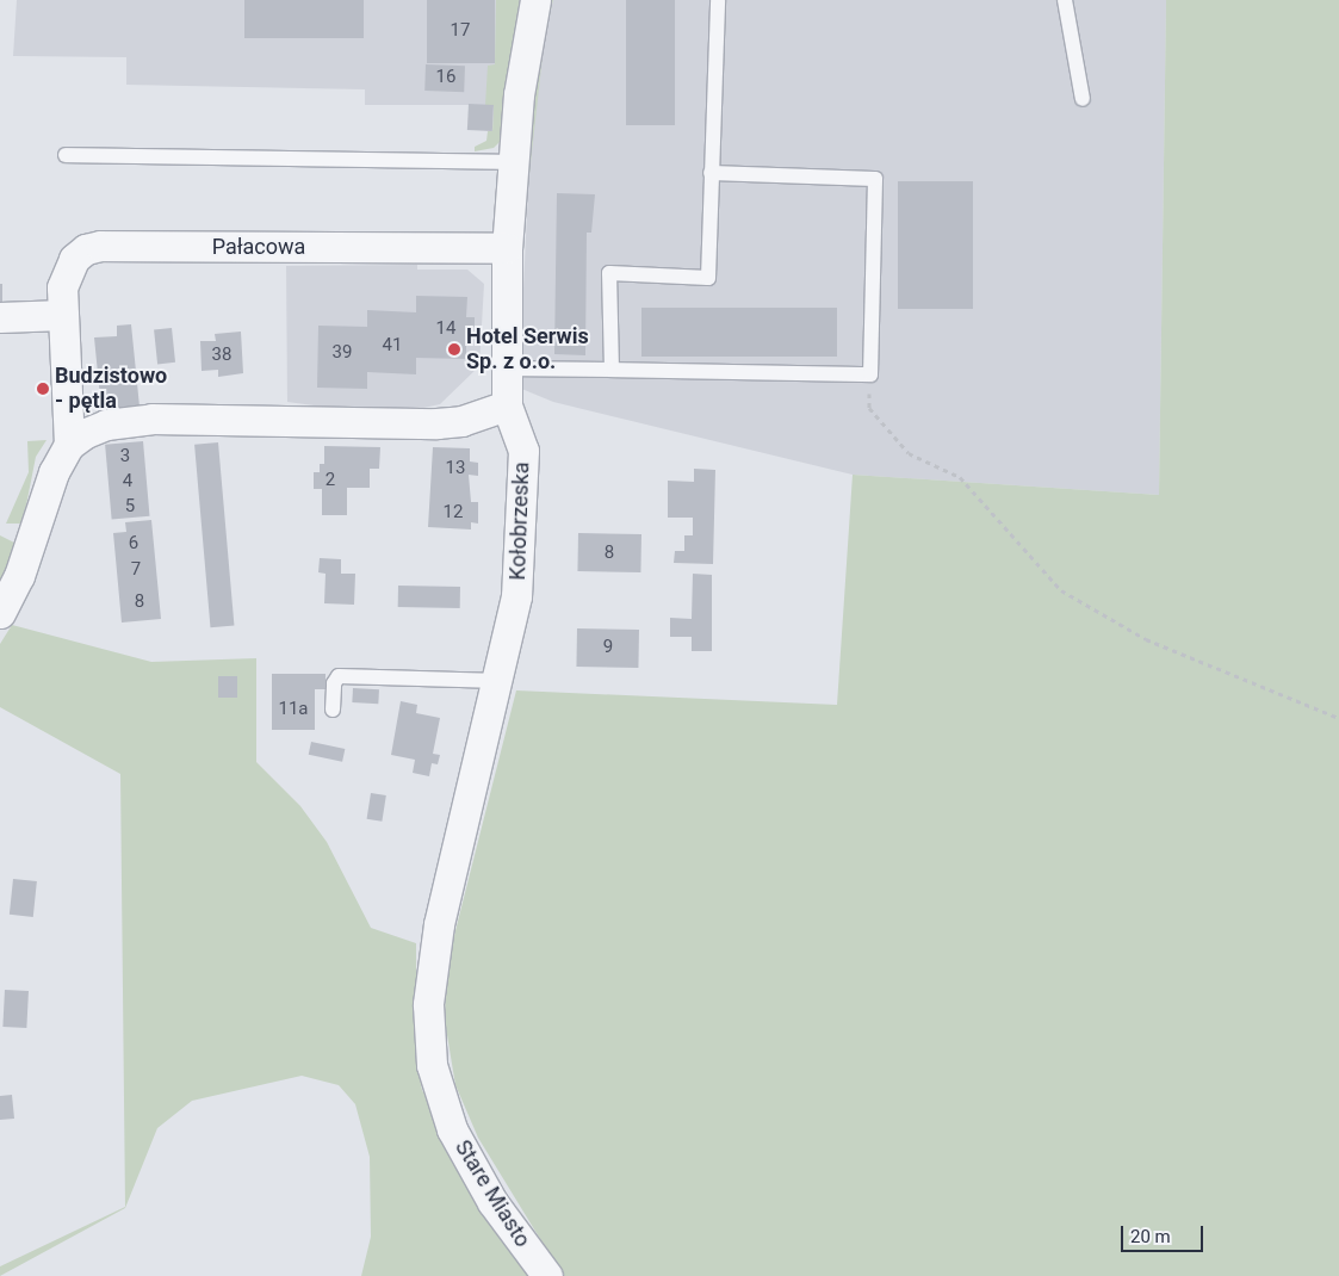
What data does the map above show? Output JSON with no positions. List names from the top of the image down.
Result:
{
  "streets": {
    "street": ["Pałacowa", "Kołobrzeska", "Stare Miasto"]
  },
  "crossings": [
    ["Pałacowa", "Kołobrzeska"],
    ["Kołobrzeska", "Stare Miasto"]
  ],
  "places": ["Hotel Serwis Sp. z o.o.", "Budzistowo - pętla"],
  "house_numbers": [
    "17",
    "16",
    "14",
    "41",
    "39",
    "38",
    "3",
    "13",
    "2",
    "4",
    "5",
    "12",
    "6",
    "8",
    "7",
    "8",
    "9",
    "11a"
  ],
  "scale_bar": "20 m"
}
